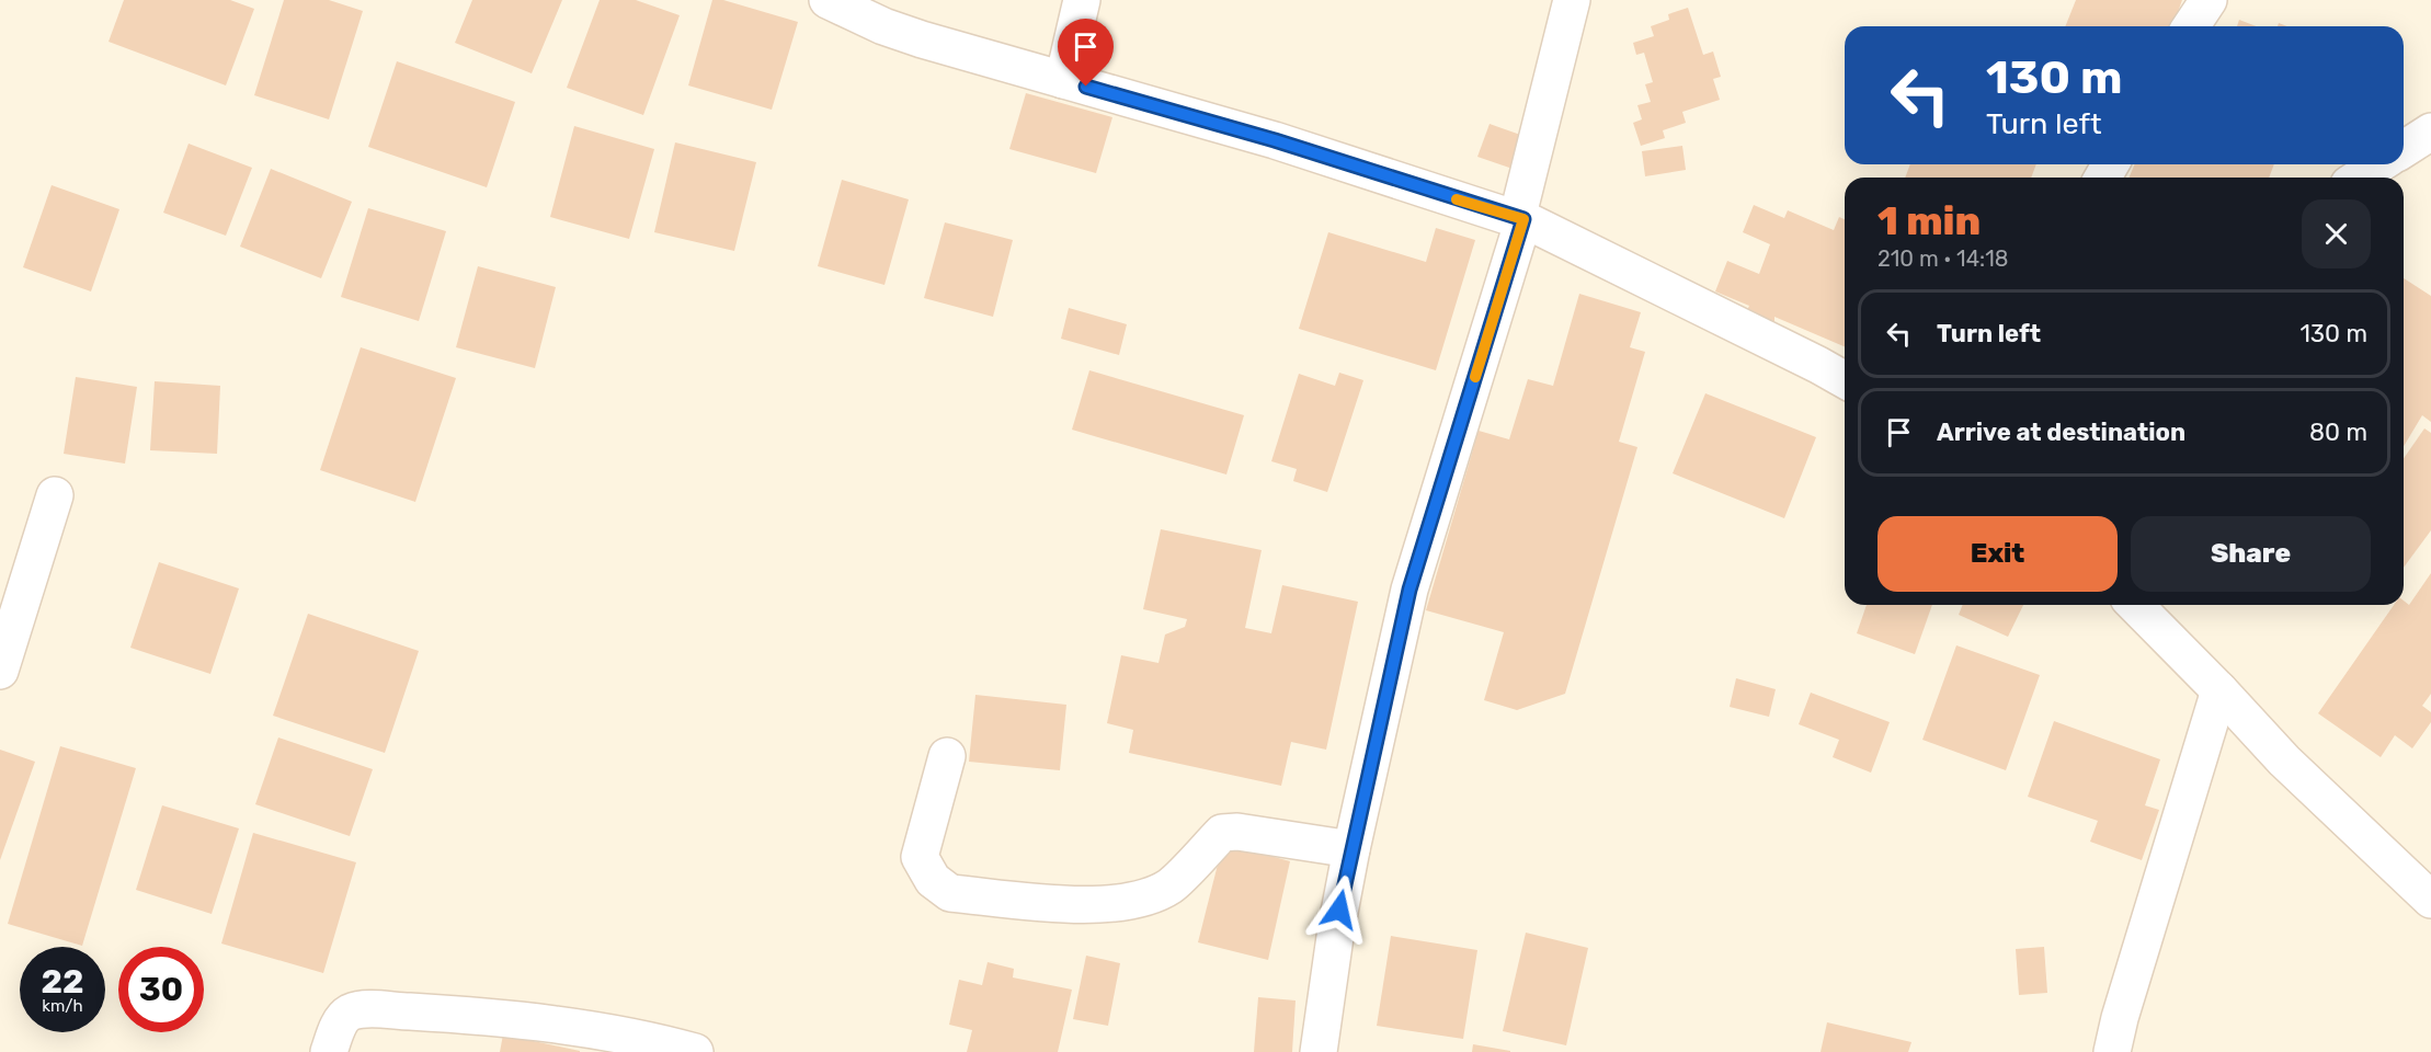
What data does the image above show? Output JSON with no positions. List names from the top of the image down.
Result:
{
  "page": {
    "turn": ["130 m", "Turn left"],
    "heading": ["1 min", "210 m · 14:18"],
    "list": [
      {
        "name": "Turn left",
        "value": "130 m"
      },
      {
        "name": "Arrive at destination",
        "value": "80 m"
      }
    ],
    "buttons": ["Exit", "Share"],
    "speed": "22 km/h",
    "limit": "30"
  }
}
